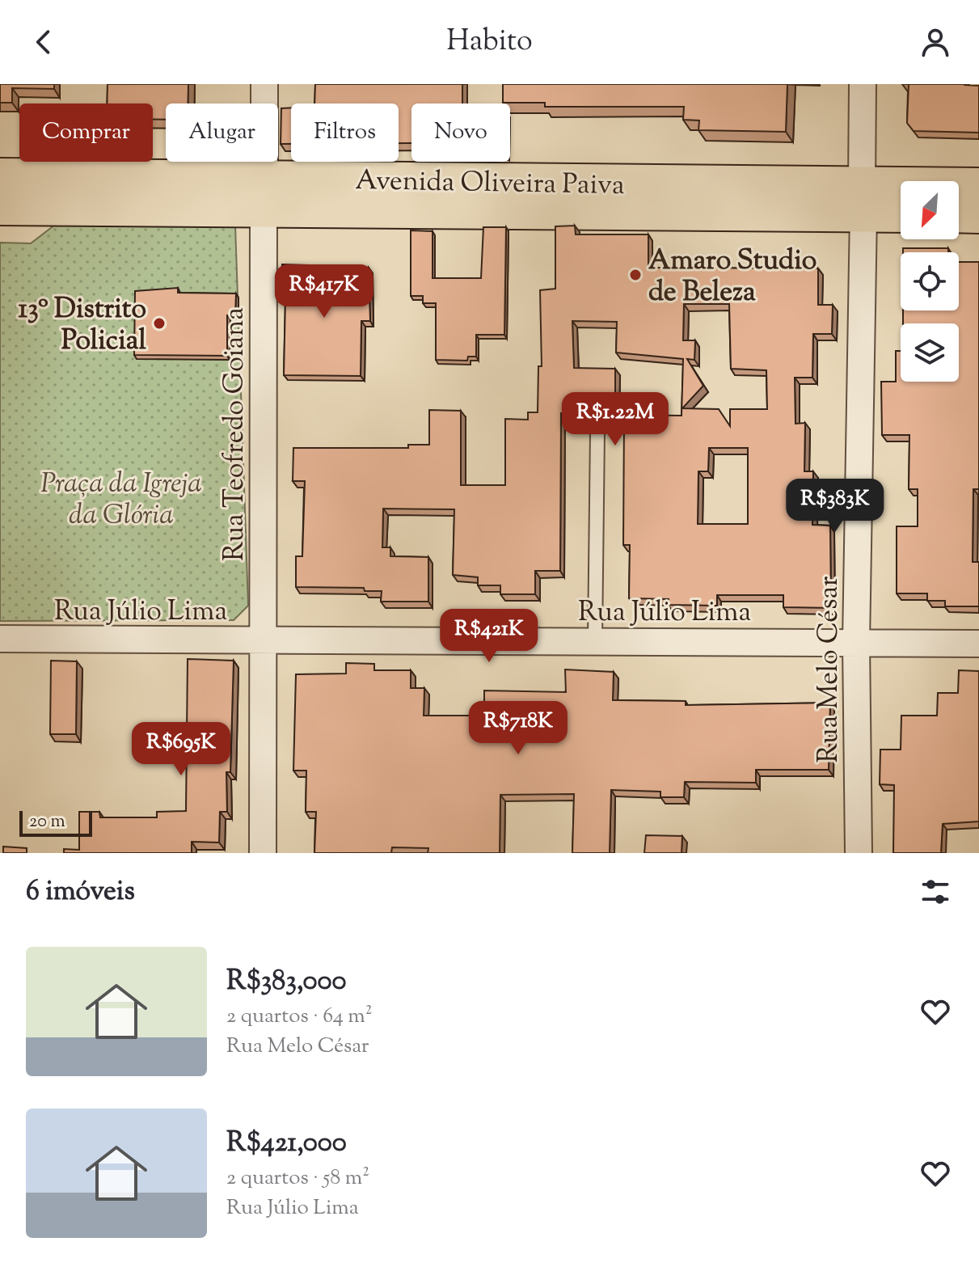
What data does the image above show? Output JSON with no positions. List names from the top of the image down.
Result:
{
  "streets": {
    "main road": ["Avenida Oliveira Paiva"],
    "street": ["Rua Teofredo Goiana", "Rua Júlio Lima", "Rua Melo César"]
  },
  "crossings": [
    ["Avenida Oliveira Paiva", "Rua Teofredo Goiana"],
    ["Avenida Oliveira Paiva", "Rua Melo César"],
    ["Rua Teofredo Goiana", "Rua Júlio Lima"],
    ["Rua Júlio Lima", "Rua Melo César"]
  ],
  "parks": ["Praça da Igreja da Glória"],
  "places": ["Amaro Studio de Beleza", "13º Distrito Policial"],
  "scale_bar": "20 m",
  "north": "bottom left",
  "page": {
    "header": "Habito",
    "chip": [
      "Comprar",
      "Alugar",
      "Filtros",
      "Novo"
    ],
    "price": [
      "R$417K",
      "R$1.22M",
      "R$383K",
      "R$421K",
      "R$718K",
      "R$695K"
    ],
    "scale": "20 m",
    "heading": "6 imóveis",
    "list": [
      {
        "name": "R$383,000",
        "note": "2 quartos · 64 m² · Rua Melo César"
      },
      {
        "name": "R$421,000",
        "note": "2 quartos · 58 m² · Rua Júlio Lima"
      }
    ]
  }
}
